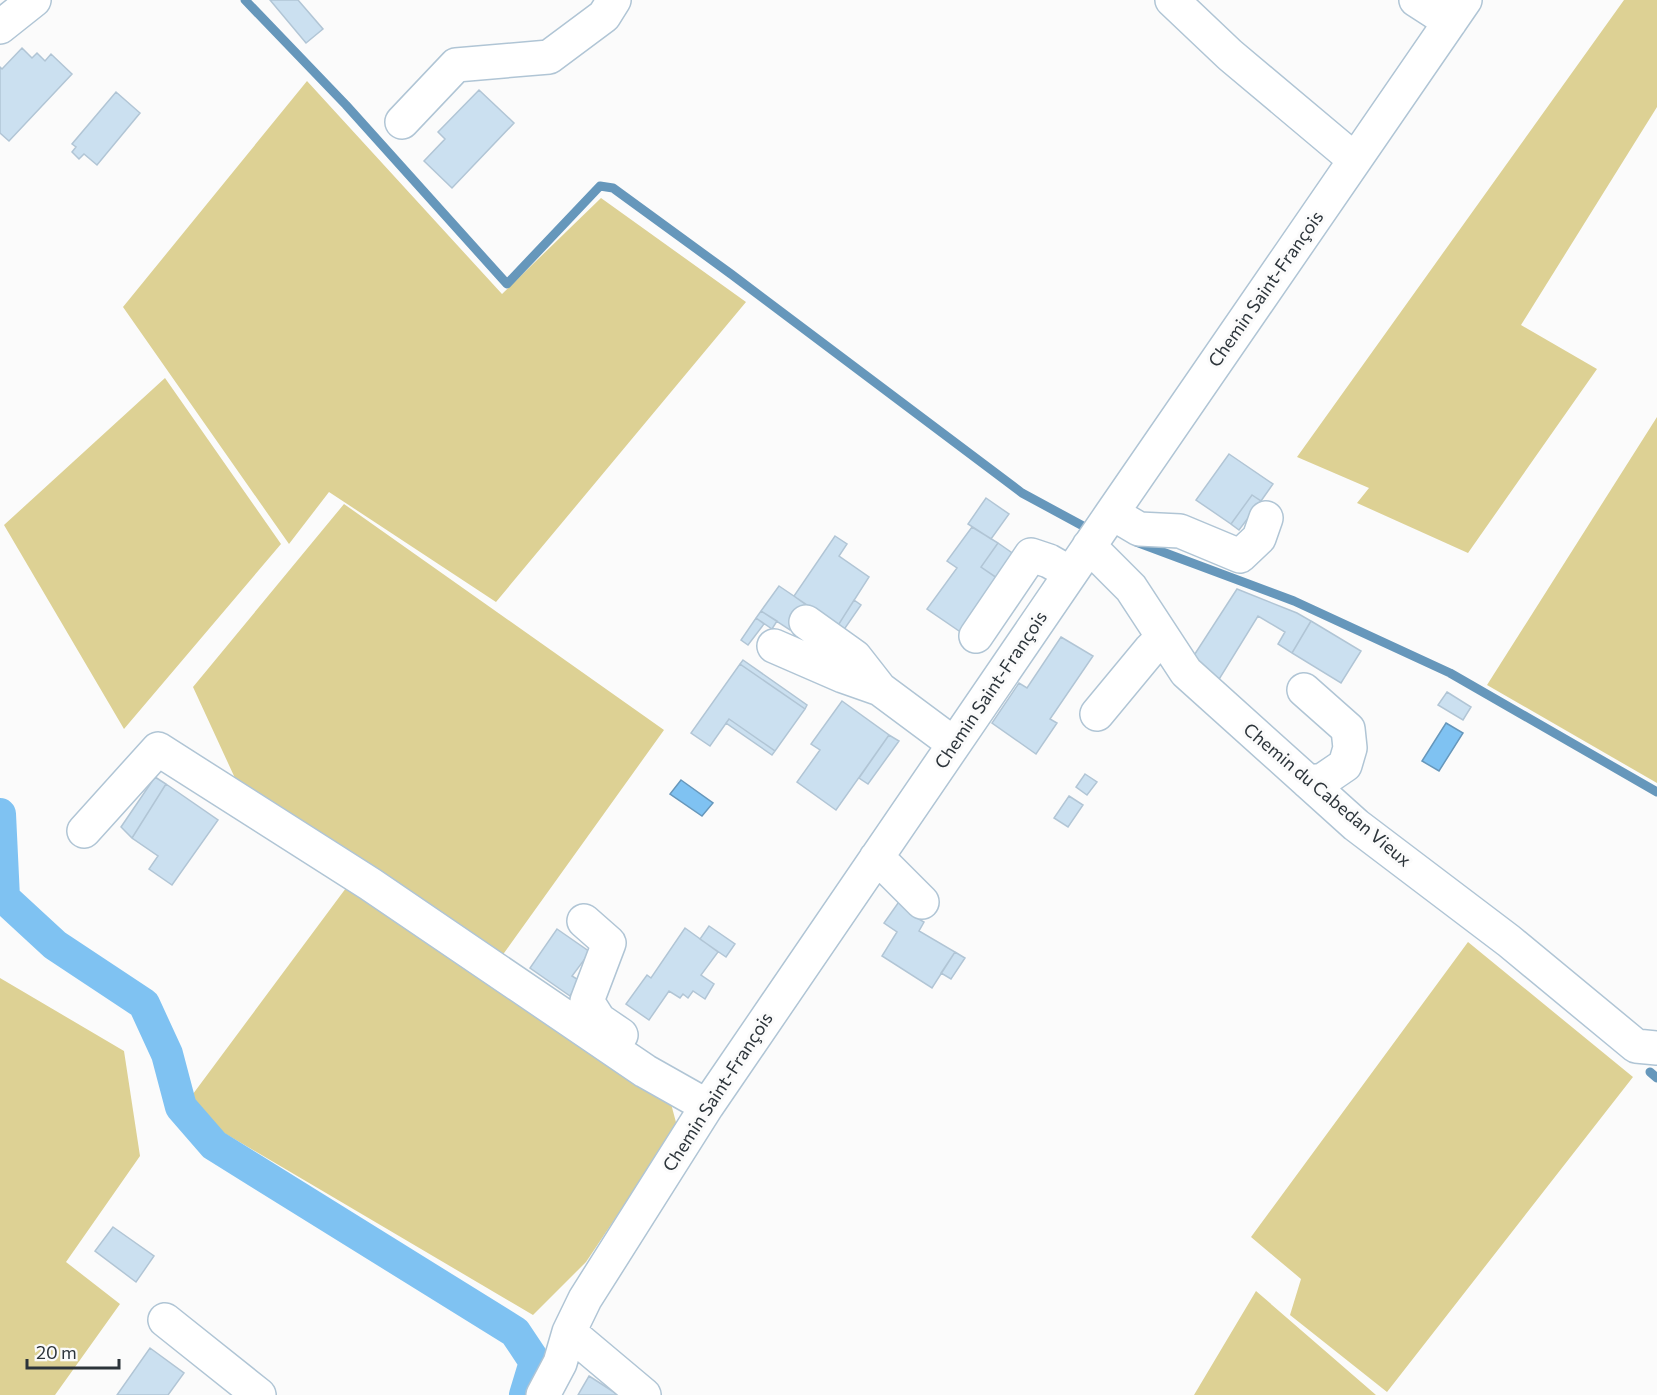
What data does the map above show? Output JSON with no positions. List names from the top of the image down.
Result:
{
  "streets": {
    "street": ["Chemin Saint-François", "Chemin du Cabedan Vieux"]
  },
  "crossings": [
    ["Chemin Saint-François", "Chemin du Cabedan Vieux"]
  ],
  "scale_bar": "20 m"
}
